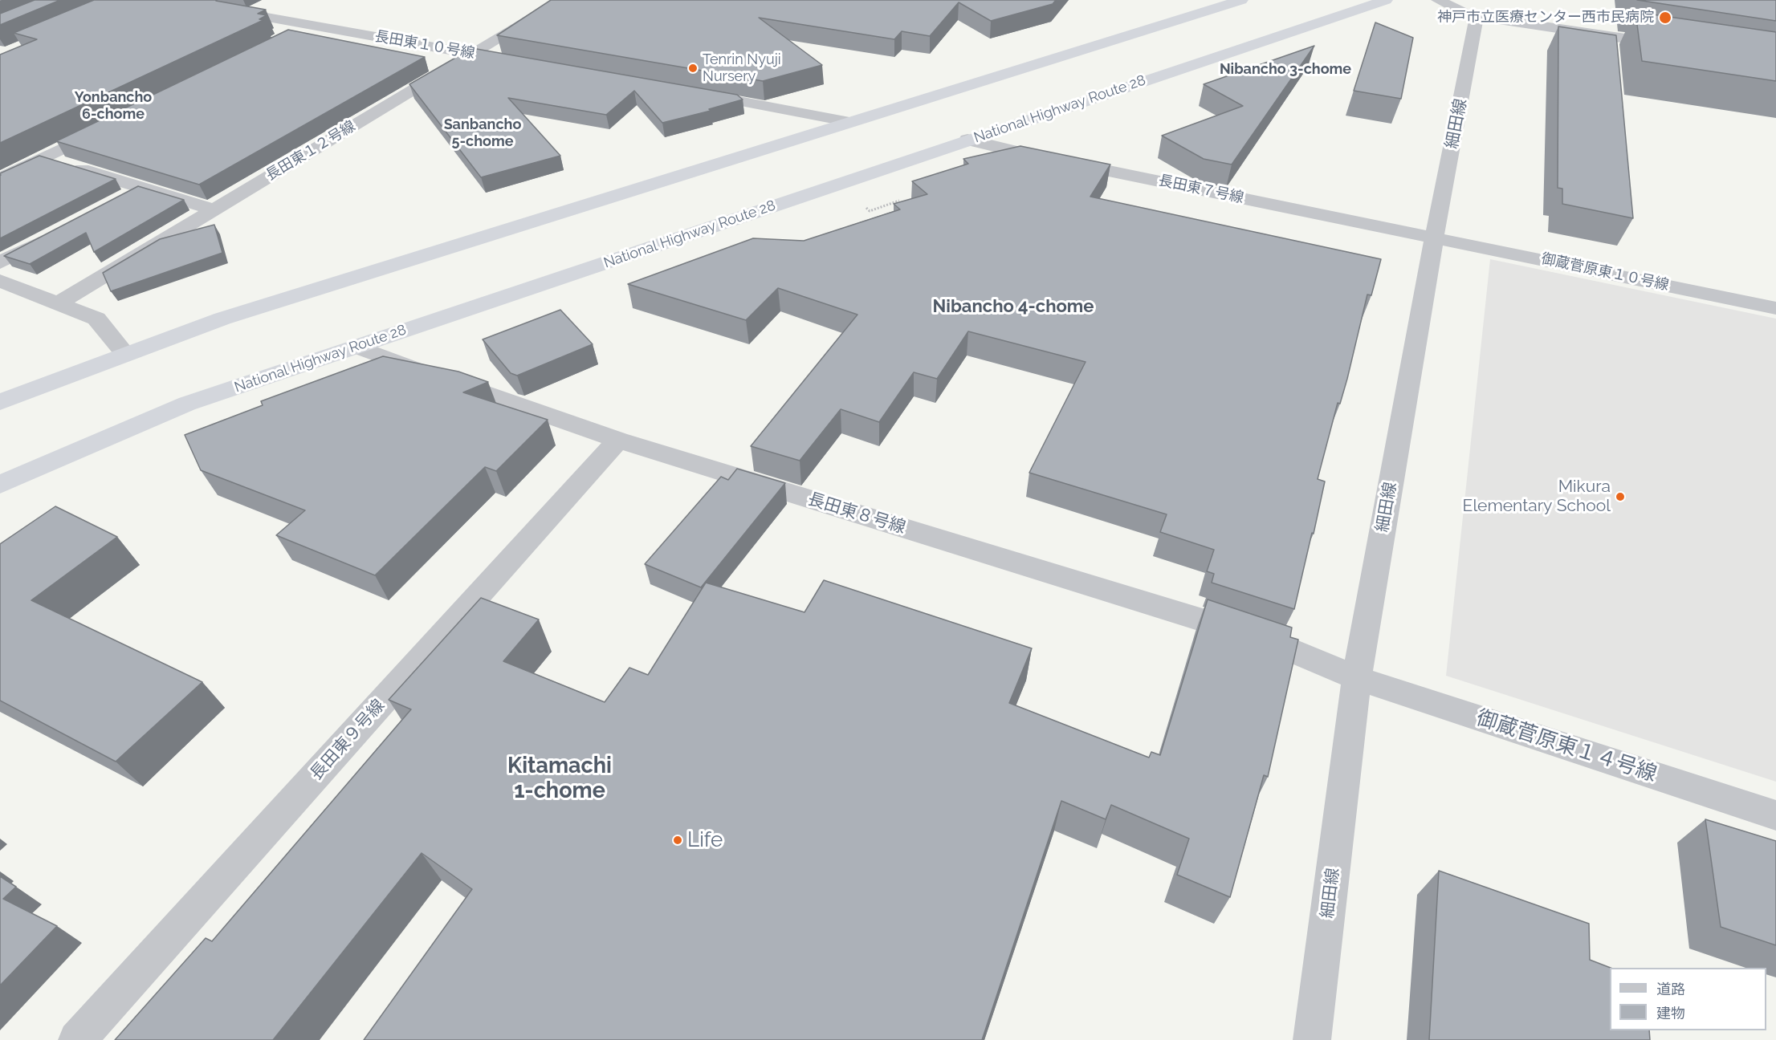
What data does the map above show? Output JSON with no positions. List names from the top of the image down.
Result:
{
  "streets": {
    "highway": ["National Highway Route 28"],
    "street": [
      "長田東１０号線",
      "細田線",
      "長田東１２号線",
      "長田東７号線",
      "御蔵菅原東１０号線",
      "長田東８号線",
      "長田東９号線",
      "御蔵菅原東１４号線"
    ]
  },
  "crossings": [
    ["長田東１０号線", "長田東１２号線"],
    ["National Highway Route 28", "長田東７号線"],
    ["National Highway Route 28", "長田東８号線"],
    ["細田線", "長田東７号線"],
    ["細田線", "御蔵菅原東１０号線"],
    ["細田線", "長田東８号線"],
    ["細田線", "御蔵菅原東１４号線"],
    ["長田東７号線", "御蔵菅原東１０号線"],
    ["長田東８号線", "長田東９号線"],
    ["長田東８号線", "御蔵菅原東１４号線"]
  ],
  "districts": [
    "Nibancho 3-chome",
    "Yonbancho 6-chome",
    "Sanbancho 5-chome",
    "Nibancho 4-chome",
    "Kitamachi 1-chome"
  ],
  "places": [
    "神戸市立医療センター西市民病院",
    "Tenrin Nyuji Nursery",
    "Mikura Elementary School",
    "Life"
  ],
  "legend": ["道路", "建物"]
}
